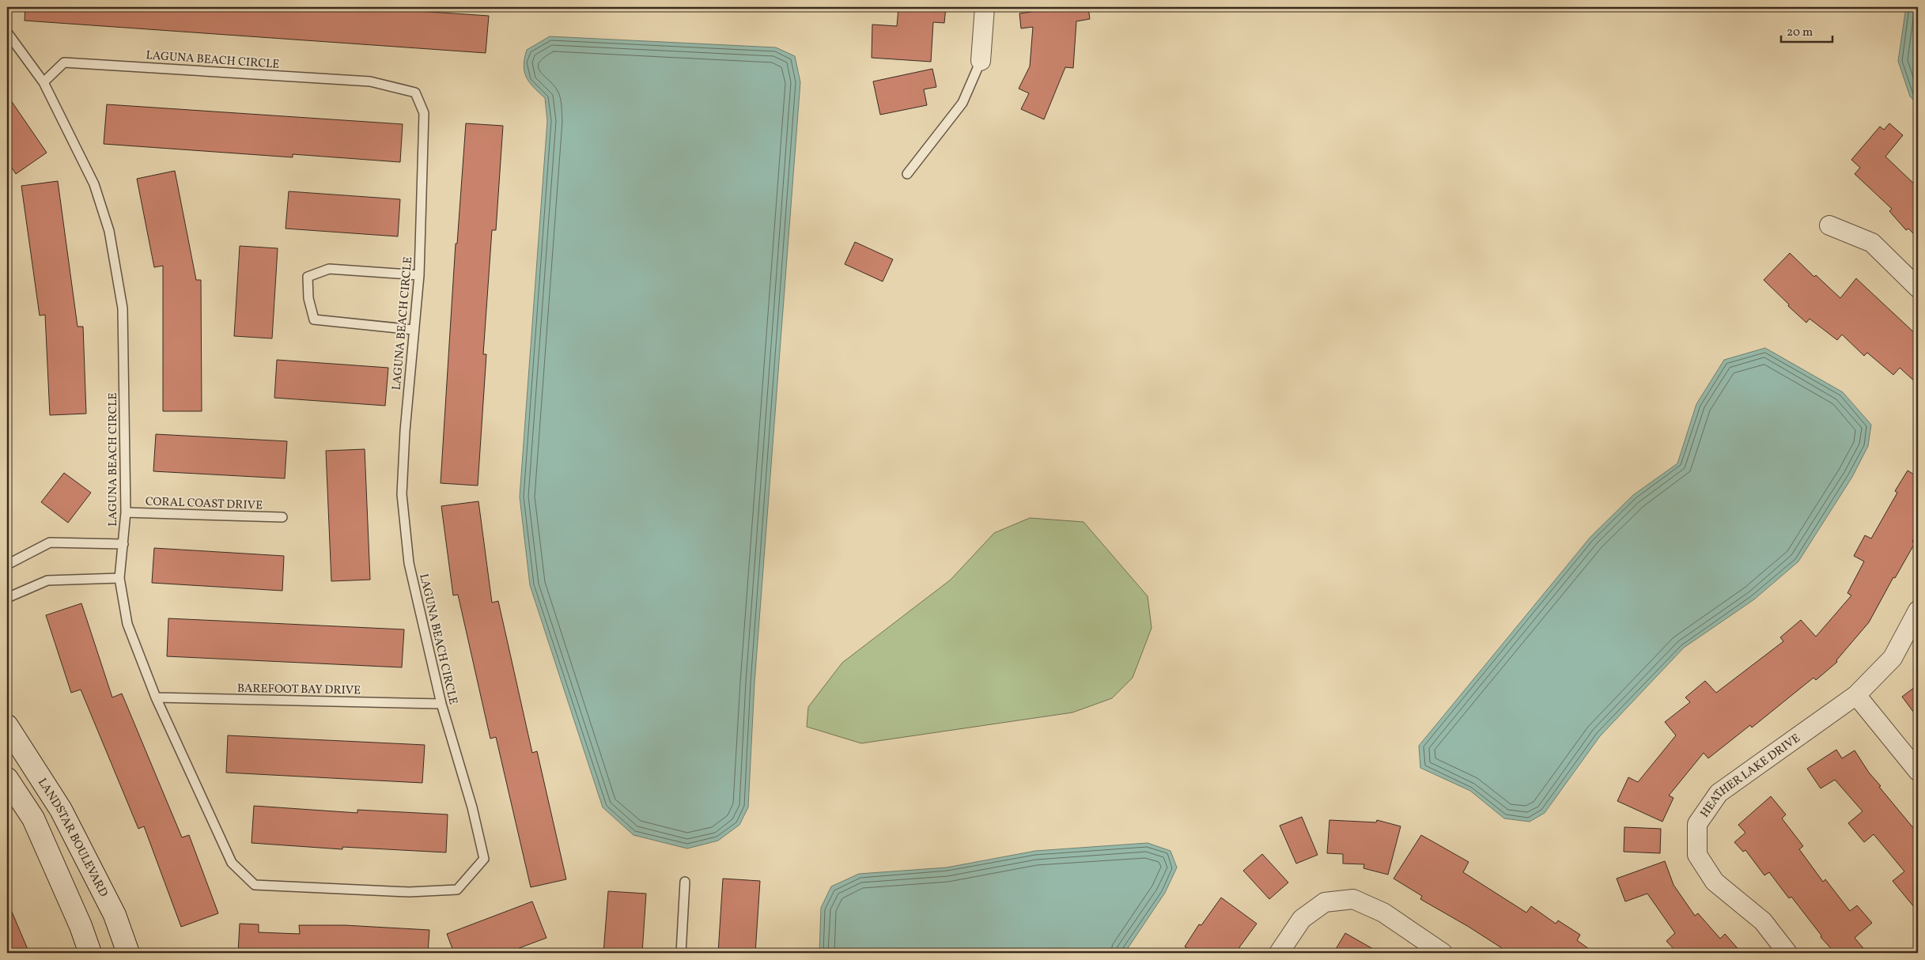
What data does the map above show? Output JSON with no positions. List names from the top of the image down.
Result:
{
  "streets": {
    "main road": ["LANDSTAR BOULEVARD"],
    "street": ["HEATHER LAKE DRIVE"],
    "lane": ["LAGUNA BEACH CIRCLE", "CORAL COAST DRIVE", "BAREFOOT BAY DRIVE"]
  },
  "crossings": [
    ["LAGUNA BEACH CIRCLE", "CORAL COAST DRIVE"],
    ["LAGUNA BEACH CIRCLE", "BAREFOOT BAY DRIVE"]
  ],
  "scale_bar": "20 m"
}
